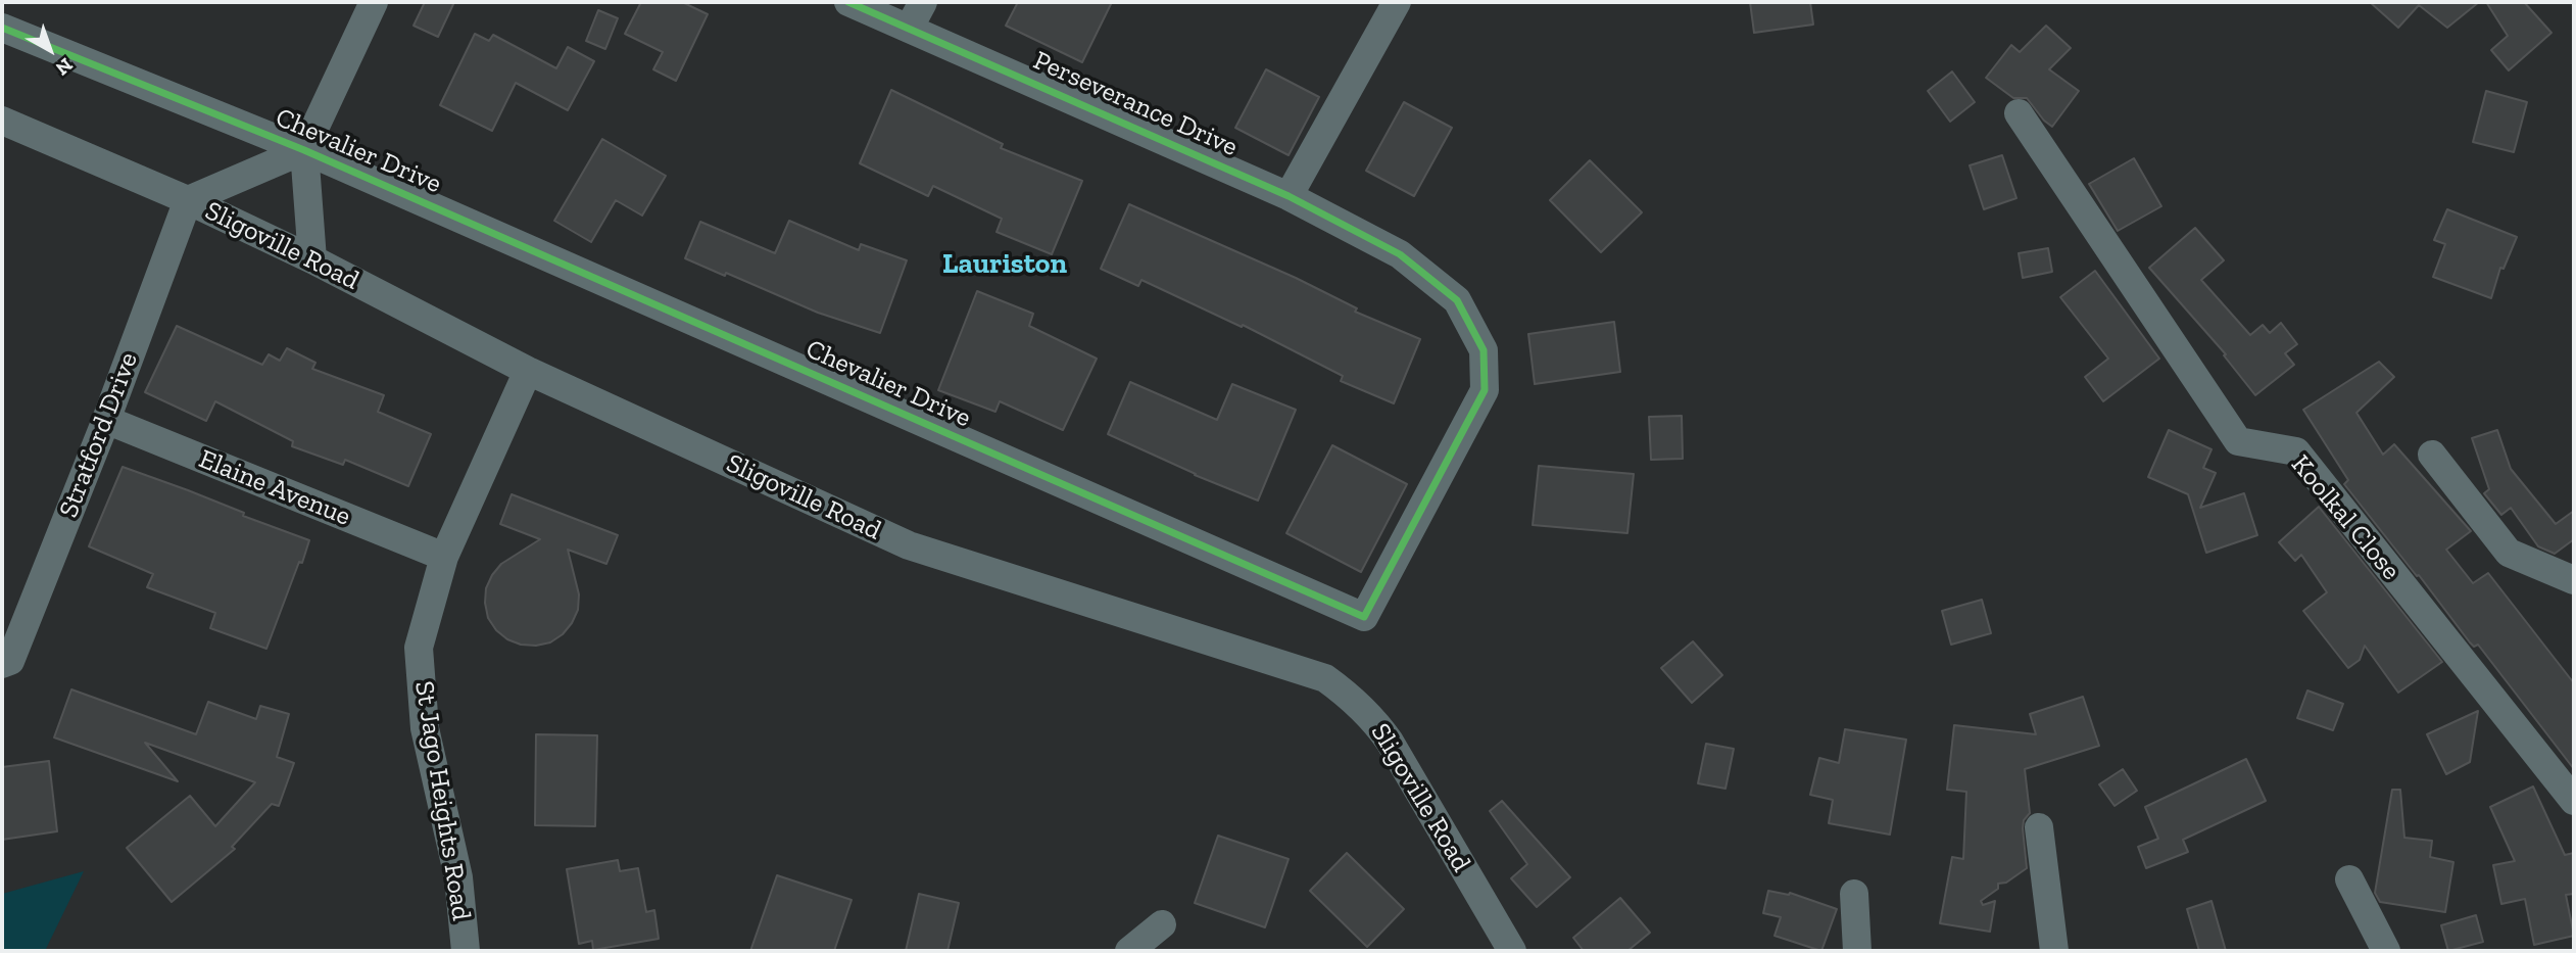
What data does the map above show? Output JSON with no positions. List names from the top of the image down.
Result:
{
  "streets": {
    "street": [
      "Perseverance Drive",
      "Chevalier Drive",
      "Sligoville Road",
      "Stratford Drive",
      "Elaine Avenue",
      "Koolkal Close",
      "St Jago Heights Road"
    ]
  },
  "crossings": [
    ["Perseverance Drive", "Chevalier Drive"],
    ["Sligoville Road", "Stratford Drive"],
    ["Sligoville Road", "St Jago Heights Road"],
    ["Stratford Drive", "Elaine Avenue"],
    ["Elaine Avenue", "St Jago Heights Road"]
  ],
  "districts": ["Lauriston"],
  "north": "bottom right"
}
